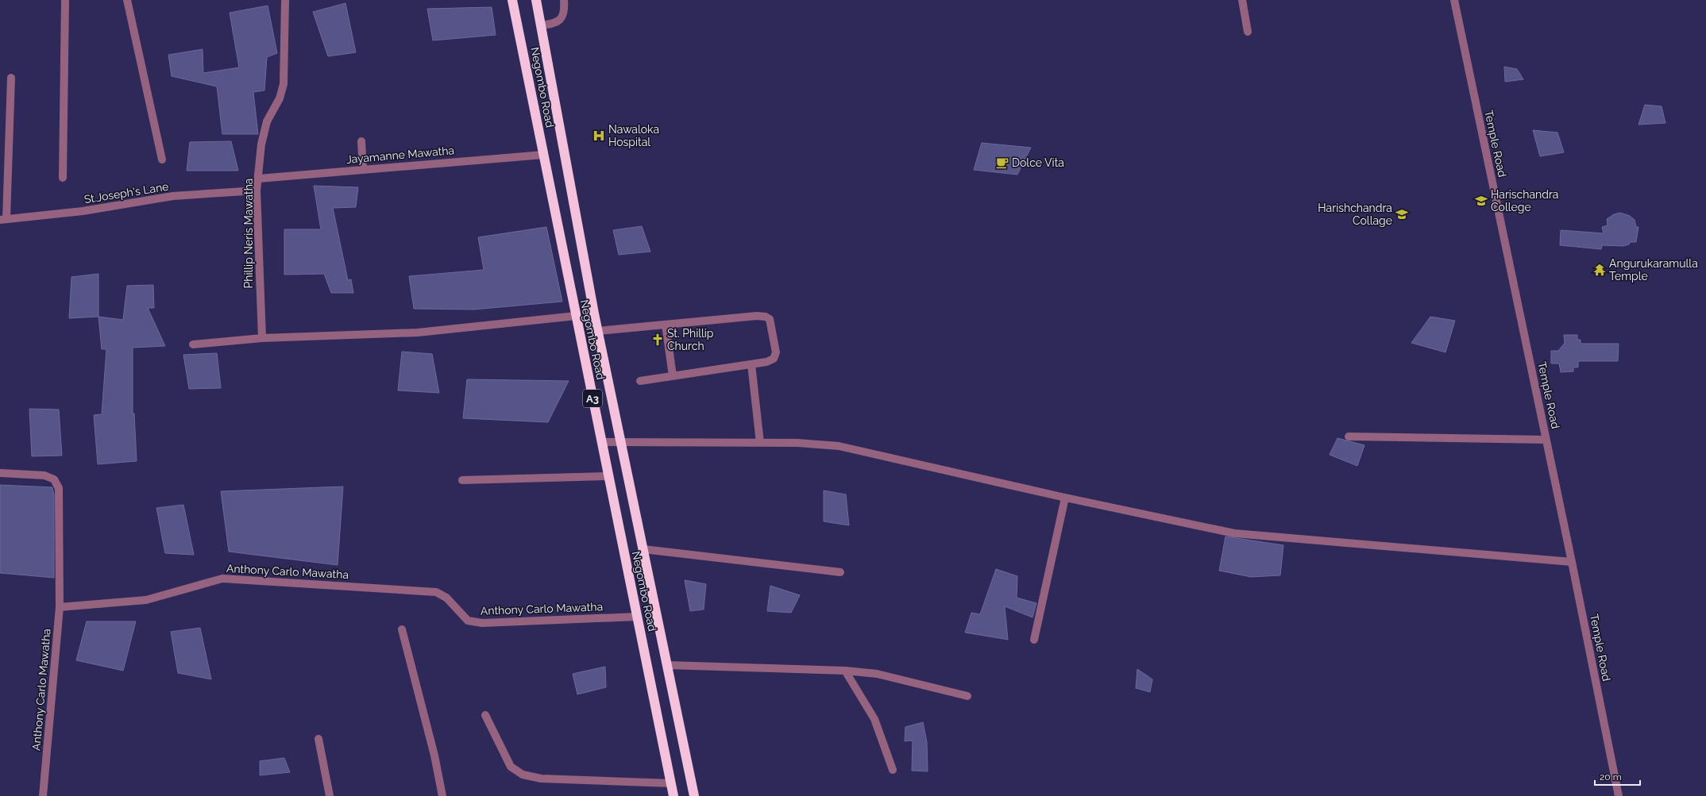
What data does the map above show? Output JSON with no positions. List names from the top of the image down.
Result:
{
  "streets": {
    "highway": ["Negombo Road", "A3"],
    "street": [
      "Temple Road",
      "Jayamanne Mawatha",
      "St.Joseph's Lane",
      "Phillip Neris Mawatha",
      "Anthony Carlo Mawatha"
    ]
  },
  "crossings": [
    ["Negombo Road", "Jayamanne Mawatha"],
    ["Negombo Road", "Anthony Carlo Mawatha"],
    ["Jayamanne Mawatha", "Phillip Neris Mawatha"],
    ["St.Joseph's Lane", "Phillip Neris Mawatha"]
  ],
  "places": {
    "hospital": ["Nawaloka Hospital"],
    "cafe": ["Dolce Vita"],
    "school or university": ["Harischandra College", "Harishchandra Collage"],
    "temple": ["Angurukaramulla Temple"],
    "church": ["St. Phillip Church"]
  },
  "scale_bar": "20 m"
}
